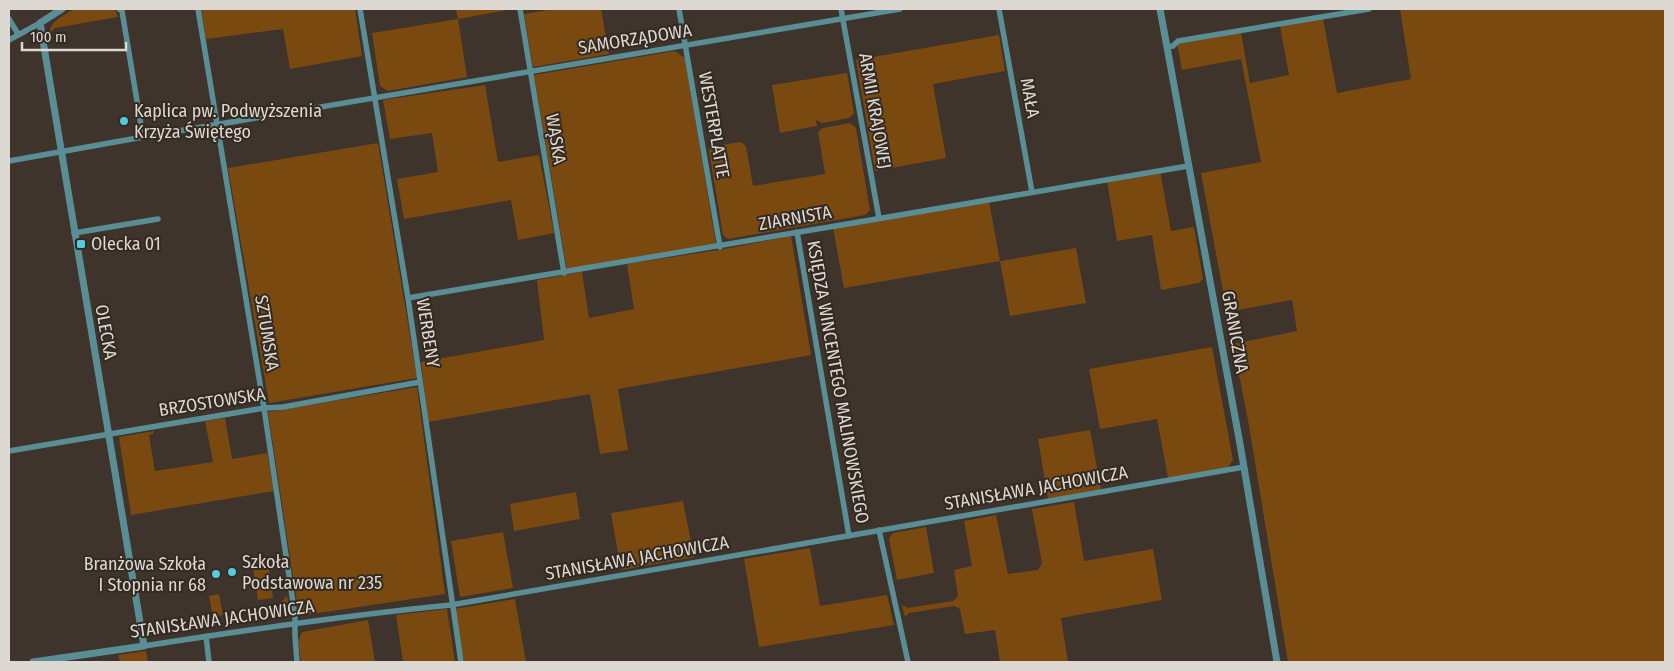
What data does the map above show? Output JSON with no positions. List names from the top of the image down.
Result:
{
  "streets": {
    "street": [
      "SAMORZĄDOWA",
      "MAŁA",
      "ARMII KRAJOWEJ",
      "WESTERPLATTE",
      "WĄSKA",
      "ZIARNISTA",
      "OLECKA",
      "GRANICZNA",
      "SZTUMSKA",
      "WERBENY",
      "KSIĘDZA WINCENTEGO MALINOWSKIEGO",
      "BRZOSTOWSKA",
      "STANISŁAWA JACHOWICZA"
    ]
  },
  "crossings": [
    ["SAMORZĄDOWA", "ARMII KRAJOWEJ"],
    ["SAMORZĄDOWA", "WESTERPLATTE"],
    ["SAMORZĄDOWA", "WĄSKA"],
    ["SAMORZĄDOWA", "OLECKA"],
    ["SAMORZĄDOWA", "SZTUMSKA"],
    ["SAMORZĄDOWA", "WERBENY"],
    ["MAŁA", "ZIARNISTA"],
    ["ARMII KRAJOWEJ", "ZIARNISTA"],
    ["WESTERPLATTE", "ZIARNISTA"],
    ["WĄSKA", "ZIARNISTA"],
    ["ZIARNISTA", "GRANICZNA"],
    ["ZIARNISTA", "WERBENY"],
    ["ZIARNISTA", "KSIĘDZA WINCENTEGO MALINOWSKIEGO"],
    ["OLECKA", "BRZOSTOWSKA"],
    ["OLECKA", "STANISŁAWA JACHOWICZA"],
    ["GRANICZNA", "STANISŁAWA JACHOWICZA"],
    ["SZTUMSKA", "BRZOSTOWSKA"],
    ["SZTUMSKA", "STANISŁAWA JACHOWICZA"],
    ["WERBENY", "BRZOSTOWSKA"],
    ["WERBENY", "STANISŁAWA JACHOWICZA"],
    ["KSIĘDZA WINCENTEGO MALINOWSKIEGO", "STANISŁAWA JACHOWICZA"]
  ],
  "places": {
    "other": ["Kaplica pw. Podwyższenia Krzyża Świętego", "Szkoła Podstawowa nr 235", "Branżowa Szkoła I Stopnia nr 68"],
    "transit": ["Olecka 01"]
  },
  "scale_bar": "100 m"
}
